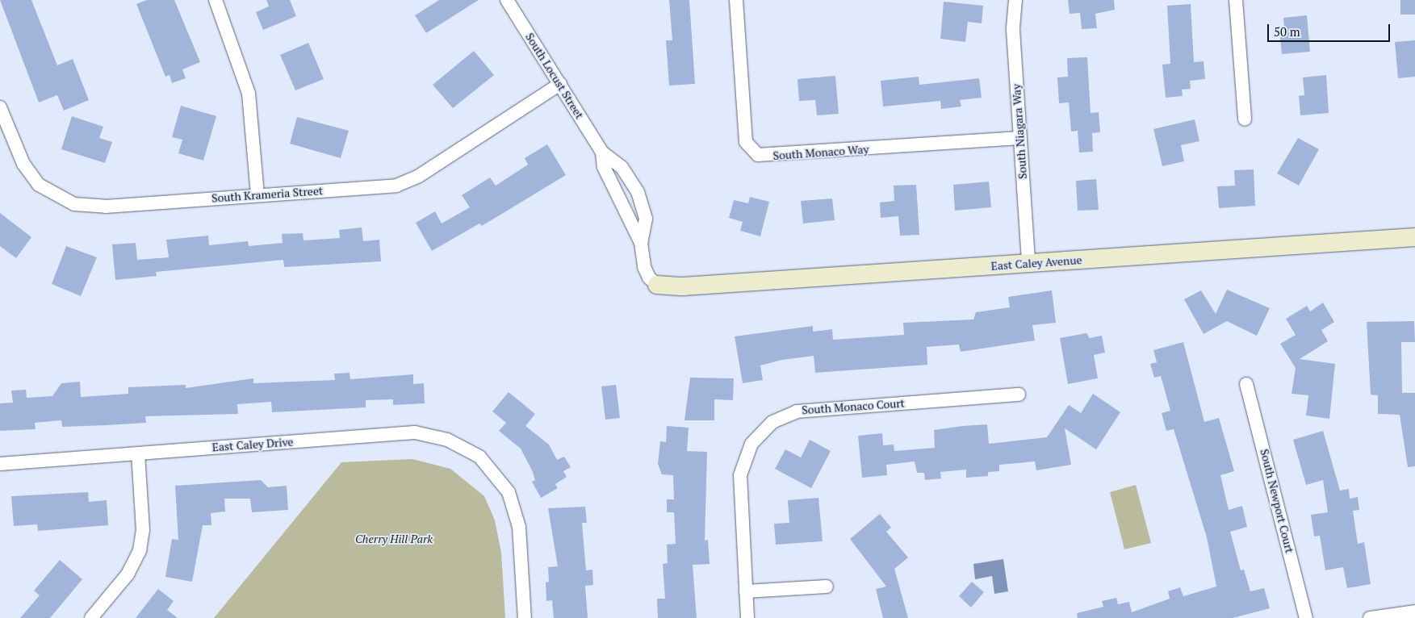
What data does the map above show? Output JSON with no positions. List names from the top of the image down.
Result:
{
  "streets": {
    "street": [
      "South Locust Street",
      "South Niagara Way",
      "South Monaco Way",
      "South Krameria Street",
      "East Caley Avenue",
      "South Monaco Court",
      "East Caley Drive",
      "South Newport Court"
    ]
  },
  "crossings": [
    ["South Locust Street", "South Krameria Street"],
    ["South Locust Street", "East Caley Avenue"],
    ["South Niagara Way", "South Monaco Way"],
    ["South Niagara Way", "East Caley Avenue"]
  ],
  "parks": ["Cherry Hill Park"],
  "scale_bar": "50 m"
}
